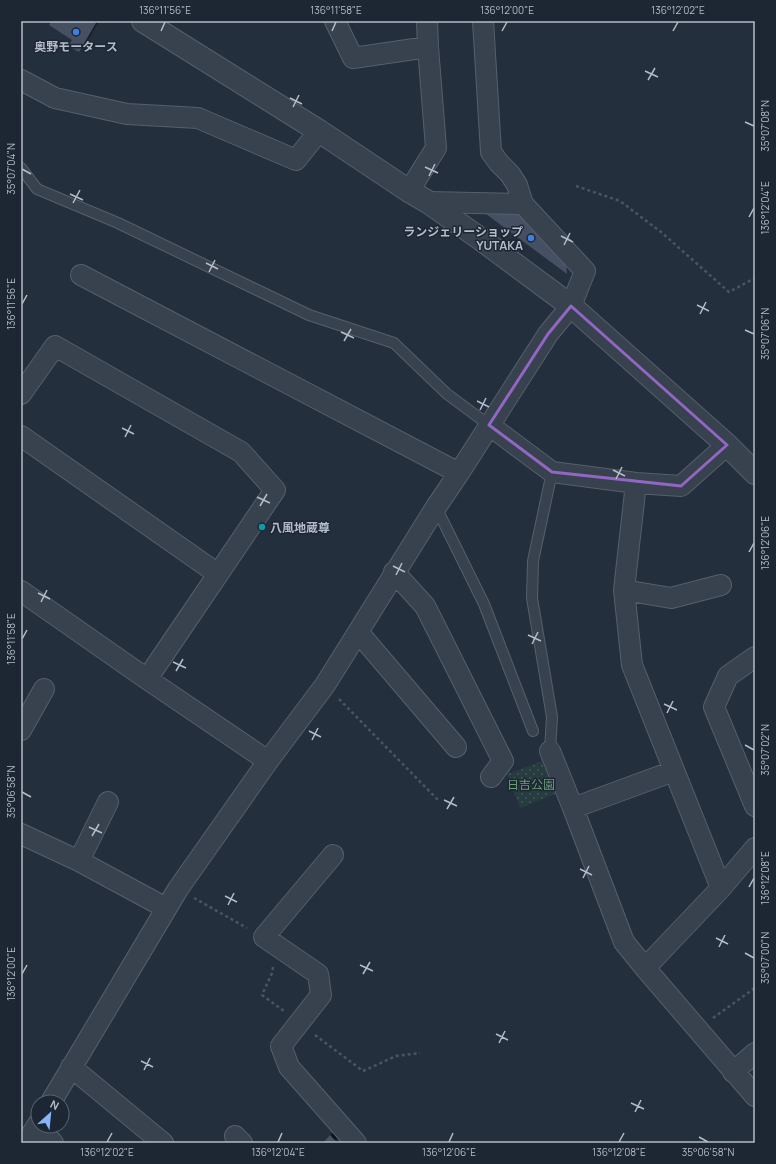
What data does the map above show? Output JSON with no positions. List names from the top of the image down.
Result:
{
  "parks": ["日吉公園"],
  "places": ["奥野モータース", "ランジェリーショップ YUTAKA", "八風地蔵尊"],
  "north": "top right",
  "coordinates": [
    "136°11'56\"E",
    "136°11'58\"E",
    "136°12'00\"E",
    "136°12'02\"E",
    "35°07'08\"N",
    "35°07'04\"N",
    "136°12'04\"E",
    "35°07'06\"N",
    "136°12'06\"E",
    "35°07'02\"N",
    "35°06'58\"N",
    "136°12'08\"E",
    "35°07'00\"N"
  ]
}
